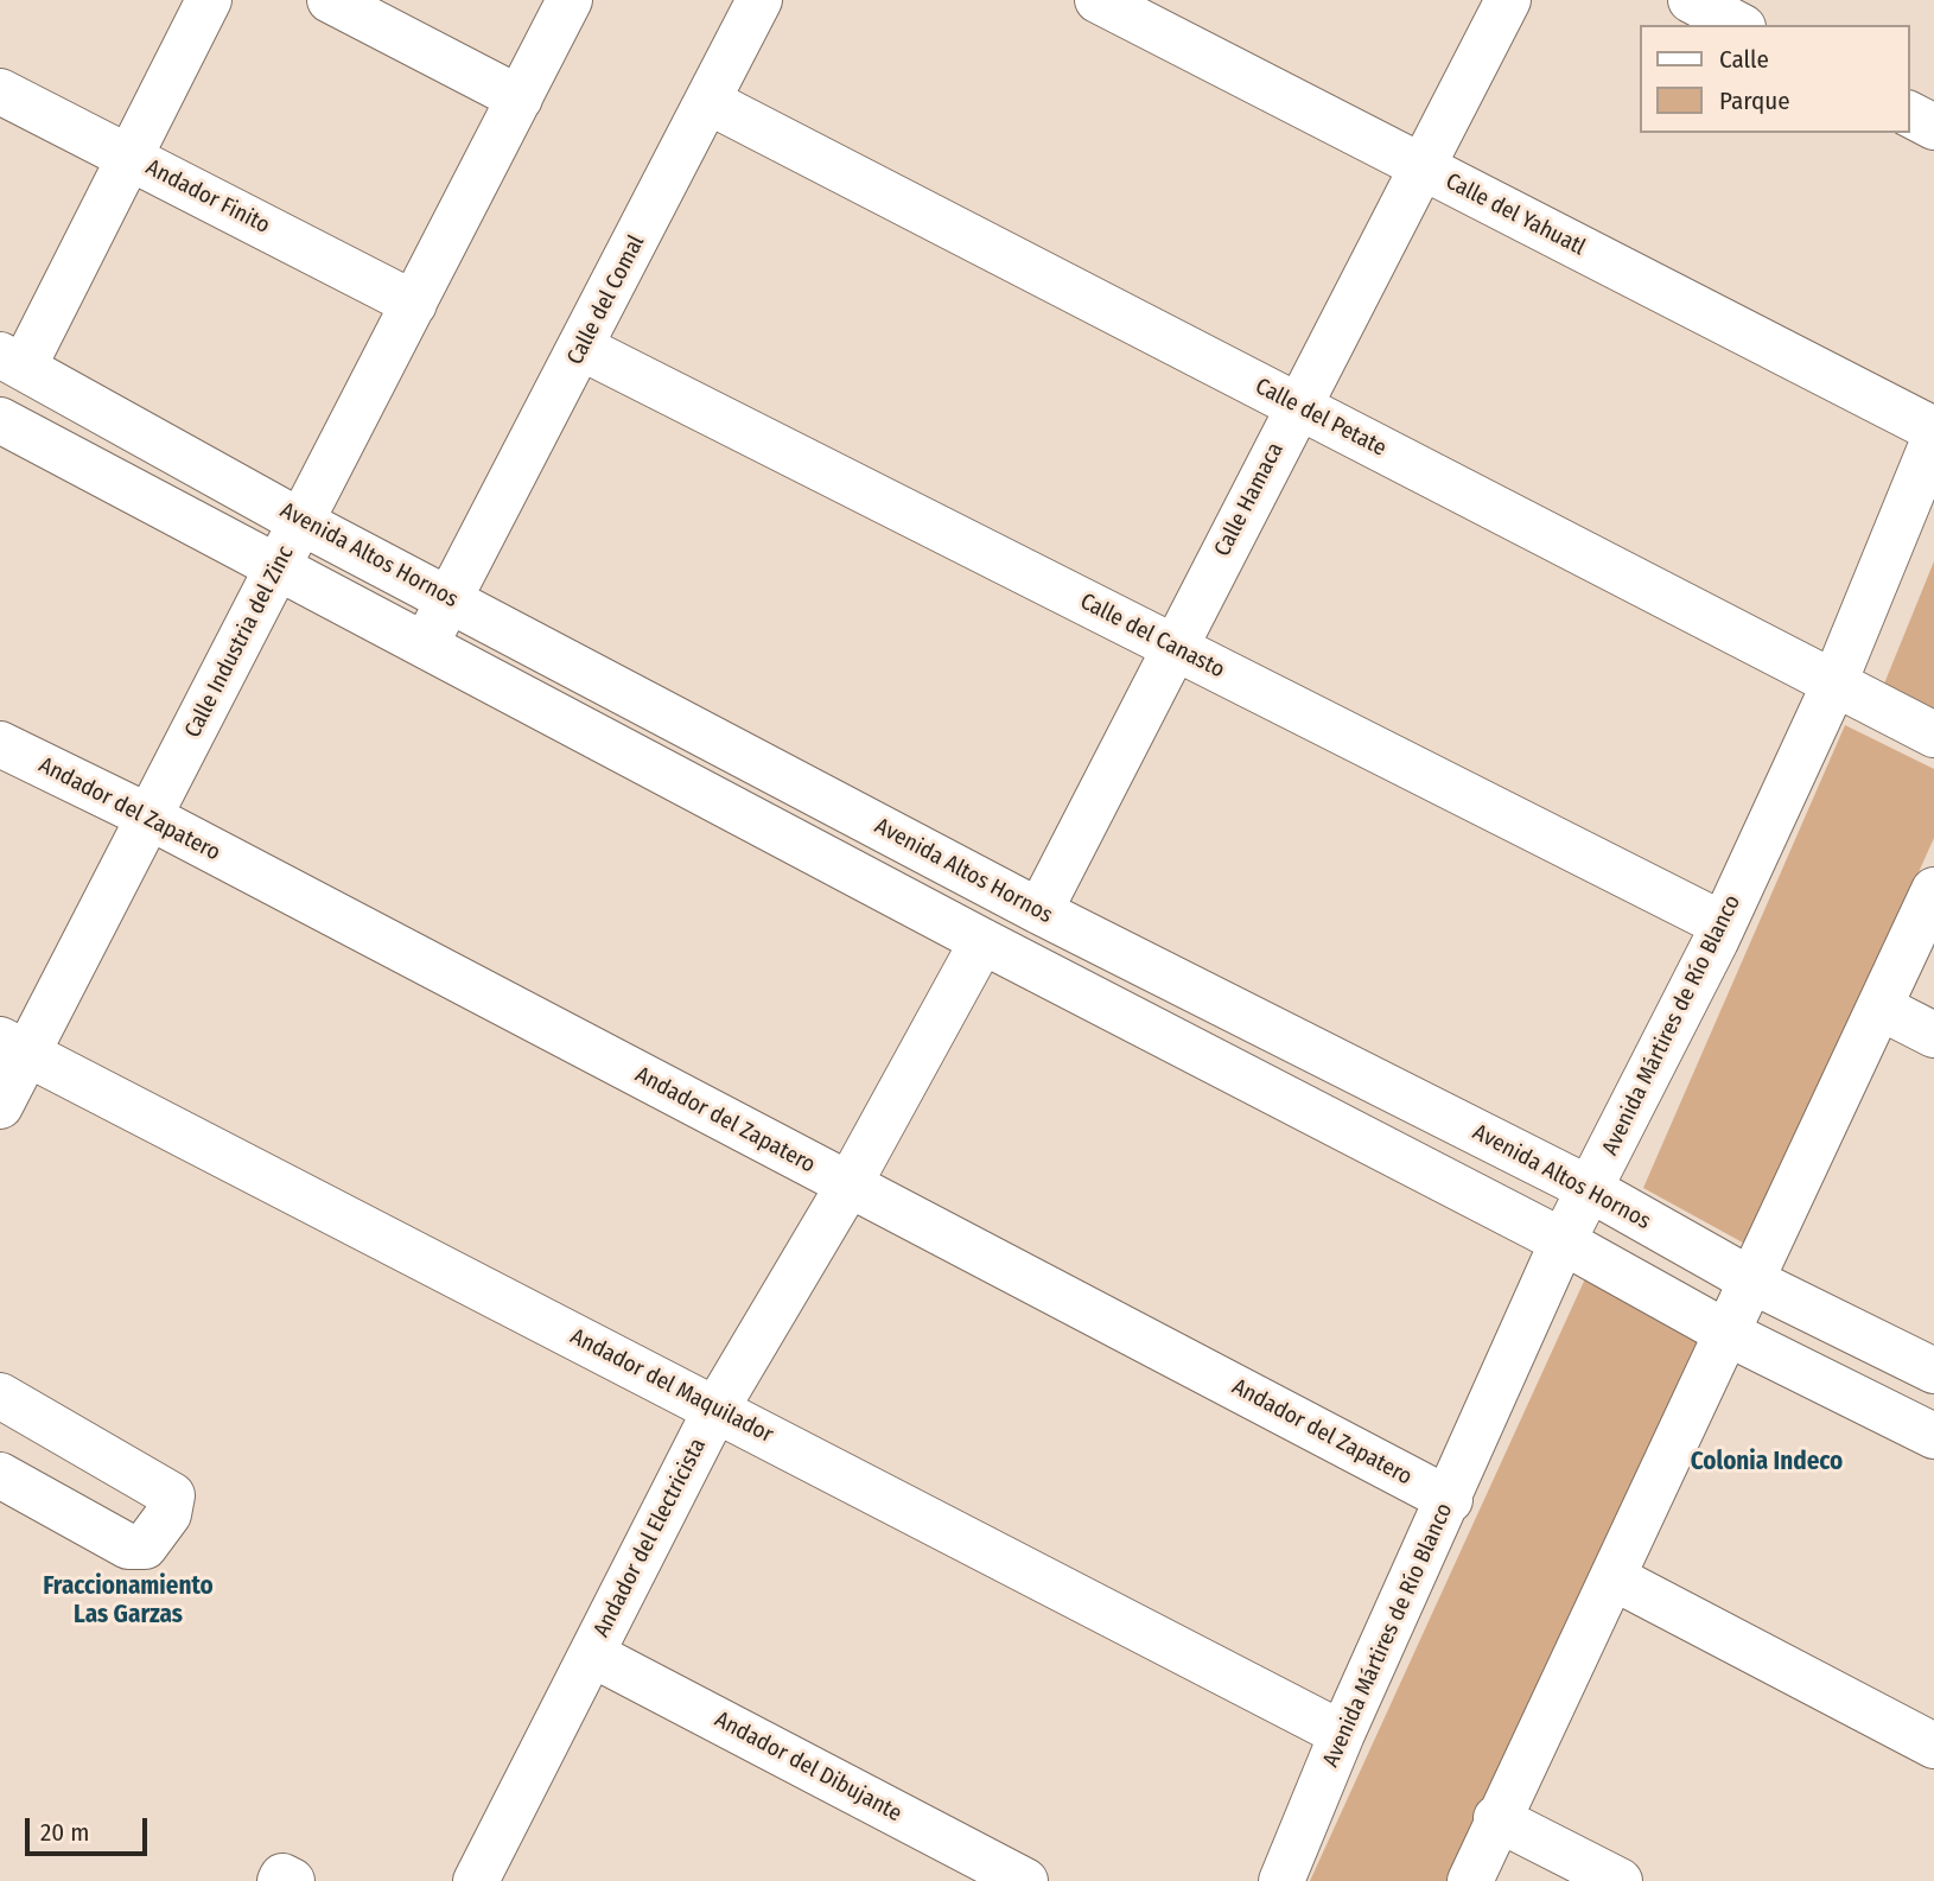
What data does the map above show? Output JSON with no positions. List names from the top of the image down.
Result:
{
  "streets": {
    "street": [
      "Andador Finito",
      "Calle del Yahuatl",
      "Calle del Comal",
      "Calle del Petate",
      "Calle Hamaca",
      "Avenida Altos Hornos",
      "Calle del Canasto",
      "Calle Industria del Zinc",
      "Andador del Zapatero",
      "Avenida Mártires de Río Blanco",
      "Andador del Maquilador",
      "Andador del Electricista",
      "Andador del Dibujante"
    ]
  },
  "crossings": [
    ["Andador Finito", "Calle Industria del Zinc"],
    ["Calle del Yahuatl", "Calle Hamaca"],
    ["Calle del Comal", "Calle del Petate"],
    ["Calle del Comal", "Avenida Altos Hornos"],
    ["Calle del Comal", "Calle del Canasto"],
    ["Calle del Petate", "Calle Hamaca"],
    ["Calle del Petate", "Avenida Mártires de Río Blanco"],
    ["Calle Hamaca", "Avenida Altos Hornos"],
    ["Calle Hamaca", "Calle del Canasto"],
    ["Avenida Altos Hornos", "Calle Industria del Zinc"],
    ["Avenida Altos Hornos", "Avenida Mártires de Río Blanco"],
    ["Calle del Canasto", "Avenida Mártires de Río Blanco"],
    ["Calle Industria del Zinc", "Andador del Zapatero"],
    ["Calle Industria del Zinc", "Andador del Maquilador"],
    ["Andador del Zapatero", "Avenida Mártires de Río Blanco"],
    ["Andador del Zapatero", "Andador del Electricista"],
    ["Avenida Mártires de Río Blanco", "Andador del Maquilador"],
    ["Andador del Maquilador", "Andador del Electricista"],
    ["Andador del Electricista", "Andador del Dibujante"]
  ],
  "districts": ["Colonia Indeco", "Fraccionamiento Las Garzas"],
  "legend": ["Calle", "Parque"],
  "scale_bar": "20 m"
}
